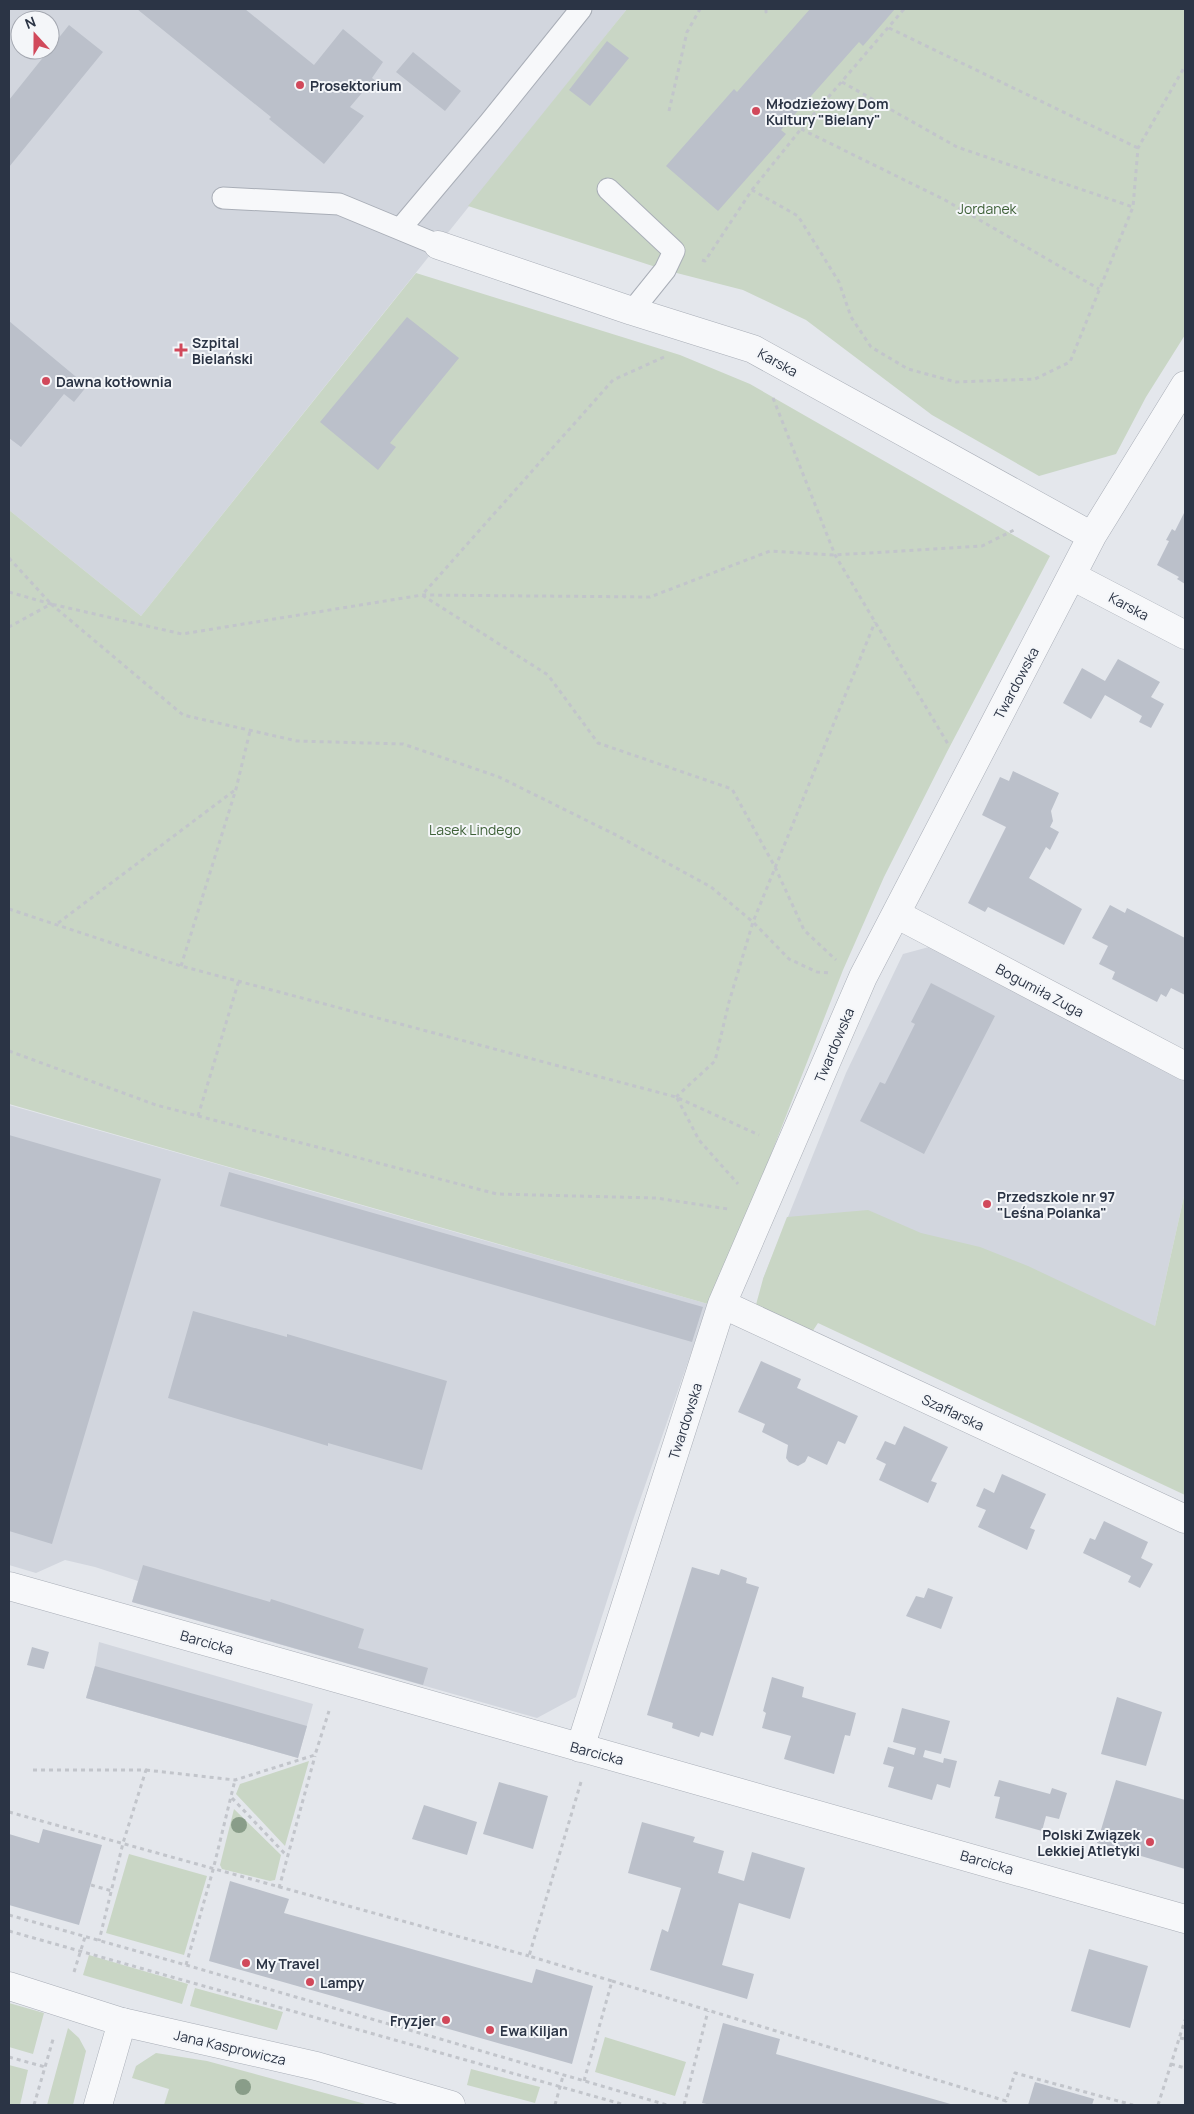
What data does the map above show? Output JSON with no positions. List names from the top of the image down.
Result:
{
  "streets": {
    "street": [
      "Karska",
      "Twardowska",
      "Bogumiła Zuga",
      "Szaflarska",
      "Barcicka",
      "Jana Kasprowicza"
    ]
  },
  "crossings": [
    ["Karska", "Twardowska"],
    ["Twardowska", "Bogumiła Zuga"],
    ["Twardowska", "Szaflarska"],
    ["Twardowska", "Barcicka"]
  ],
  "parks": ["Jordanek", "Lasek Lindego"],
  "places": {
    "other": [
      "Prosektorium",
      "Młodzieżowy Dom Kultury \"Bielany\"",
      "Dawna kotłownia",
      "Przedszkole nr 97 \"Leśna Polanka\"",
      "Polski Związek Lekkiej Atletyki",
      "My Travel",
      "Lampy",
      "Fryzjer",
      "Ewa Kiljan"
    ],
    "health": ["Szpital Bielański"]
  },
  "north": "top"
}
